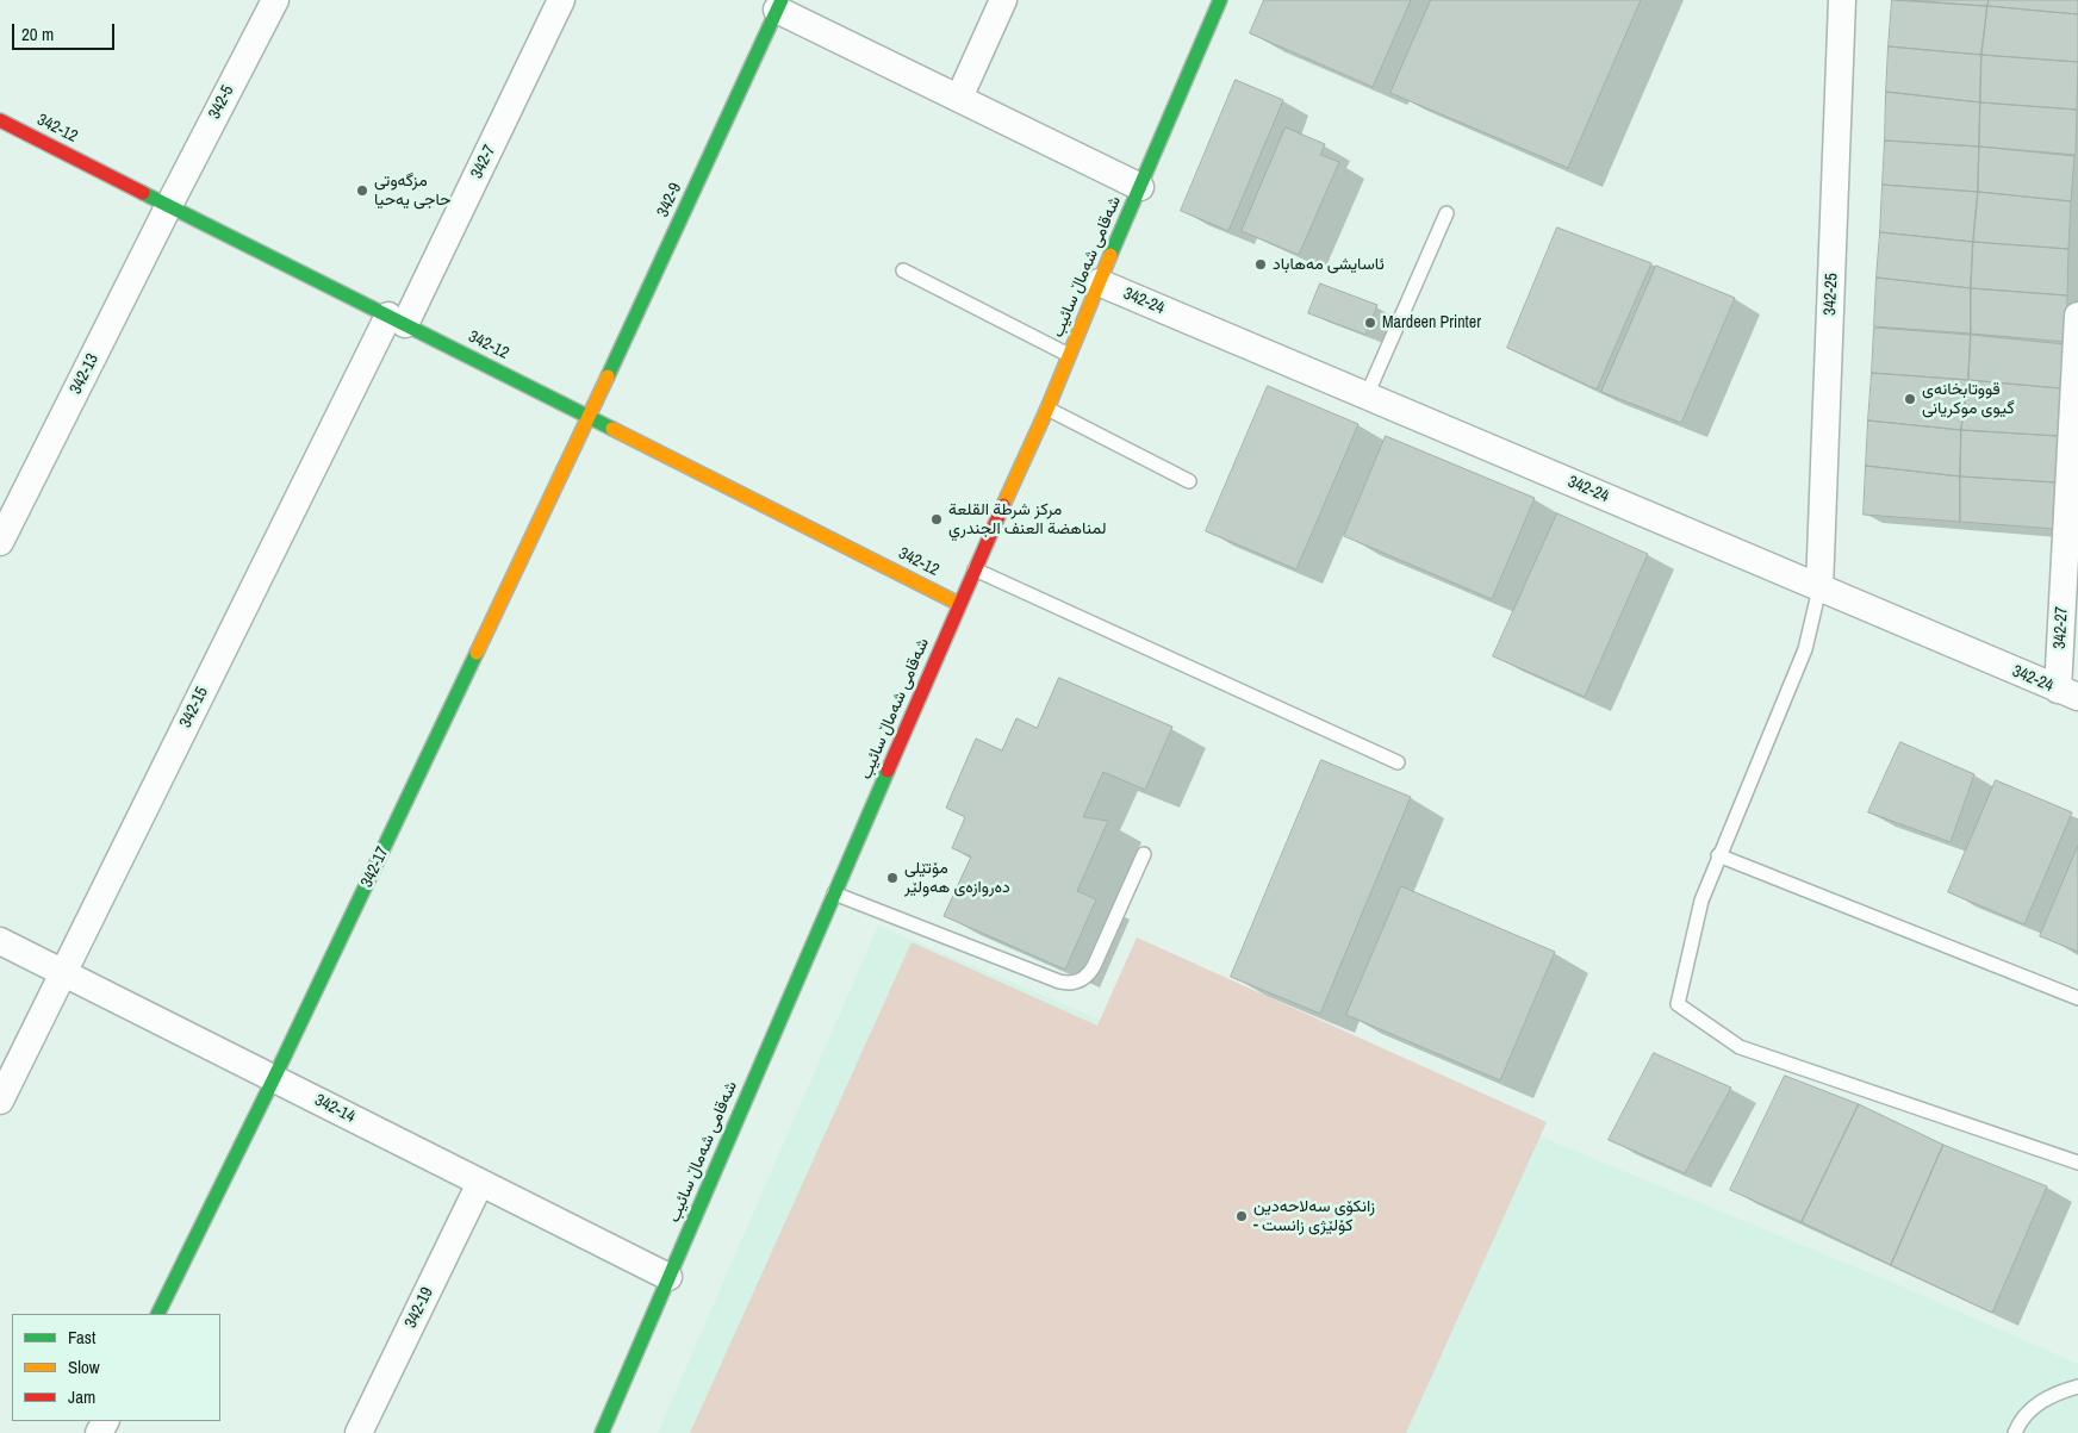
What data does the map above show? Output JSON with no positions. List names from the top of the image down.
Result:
{
  "streets": {
    "street": [
      "342-5",
      "342-12",
      "342-7",
      "342-9",
      "شەقامی شەماڵ سائیب",
      "342-25",
      "342-24",
      "342-13",
      "342-27",
      "342-15",
      "342-17",
      "342-14",
      "342-19"
    ]
  },
  "crossings": [
    ["342-5", "342-12"],
    ["342-5", "342-13"],
    ["342-12", "342-7"],
    ["342-12", "342-9"],
    ["342-12", "شەقامی شەماڵ سائیب"],
    ["342-12", "342-13"],
    ["342-12", "342-15"],
    ["342-12", "342-17"],
    ["342-7", "342-15"],
    ["342-9", "342-17"],
    ["شەقامی شەماڵ سائیب", "342-24"],
    ["شەقامی شەماڵ سائیب", "342-14"],
    ["342-25", "342-24"],
    ["342-24", "342-27"],
    ["342-15", "342-14"],
    ["342-17", "342-14"],
    ["342-14", "342-19"]
  ],
  "places": [
    "مزگەوتی حاجی یەحیا",
    "ئاسایشی مەهاباد",
    "Mardeen Printer",
    "قووتابخانەی گيوی موكريانی",
    "مركز شرطة القلعة لمناهضة العنف الجندري",
    "مۆتێلی دەروازەی هەولێر",
    "زانکۆی سەلاحەدین - کۆلێژی زانست"
  ],
  "legend": ["Fast", "Slow", "Jam"],
  "scale_bar": "20 m"
}
